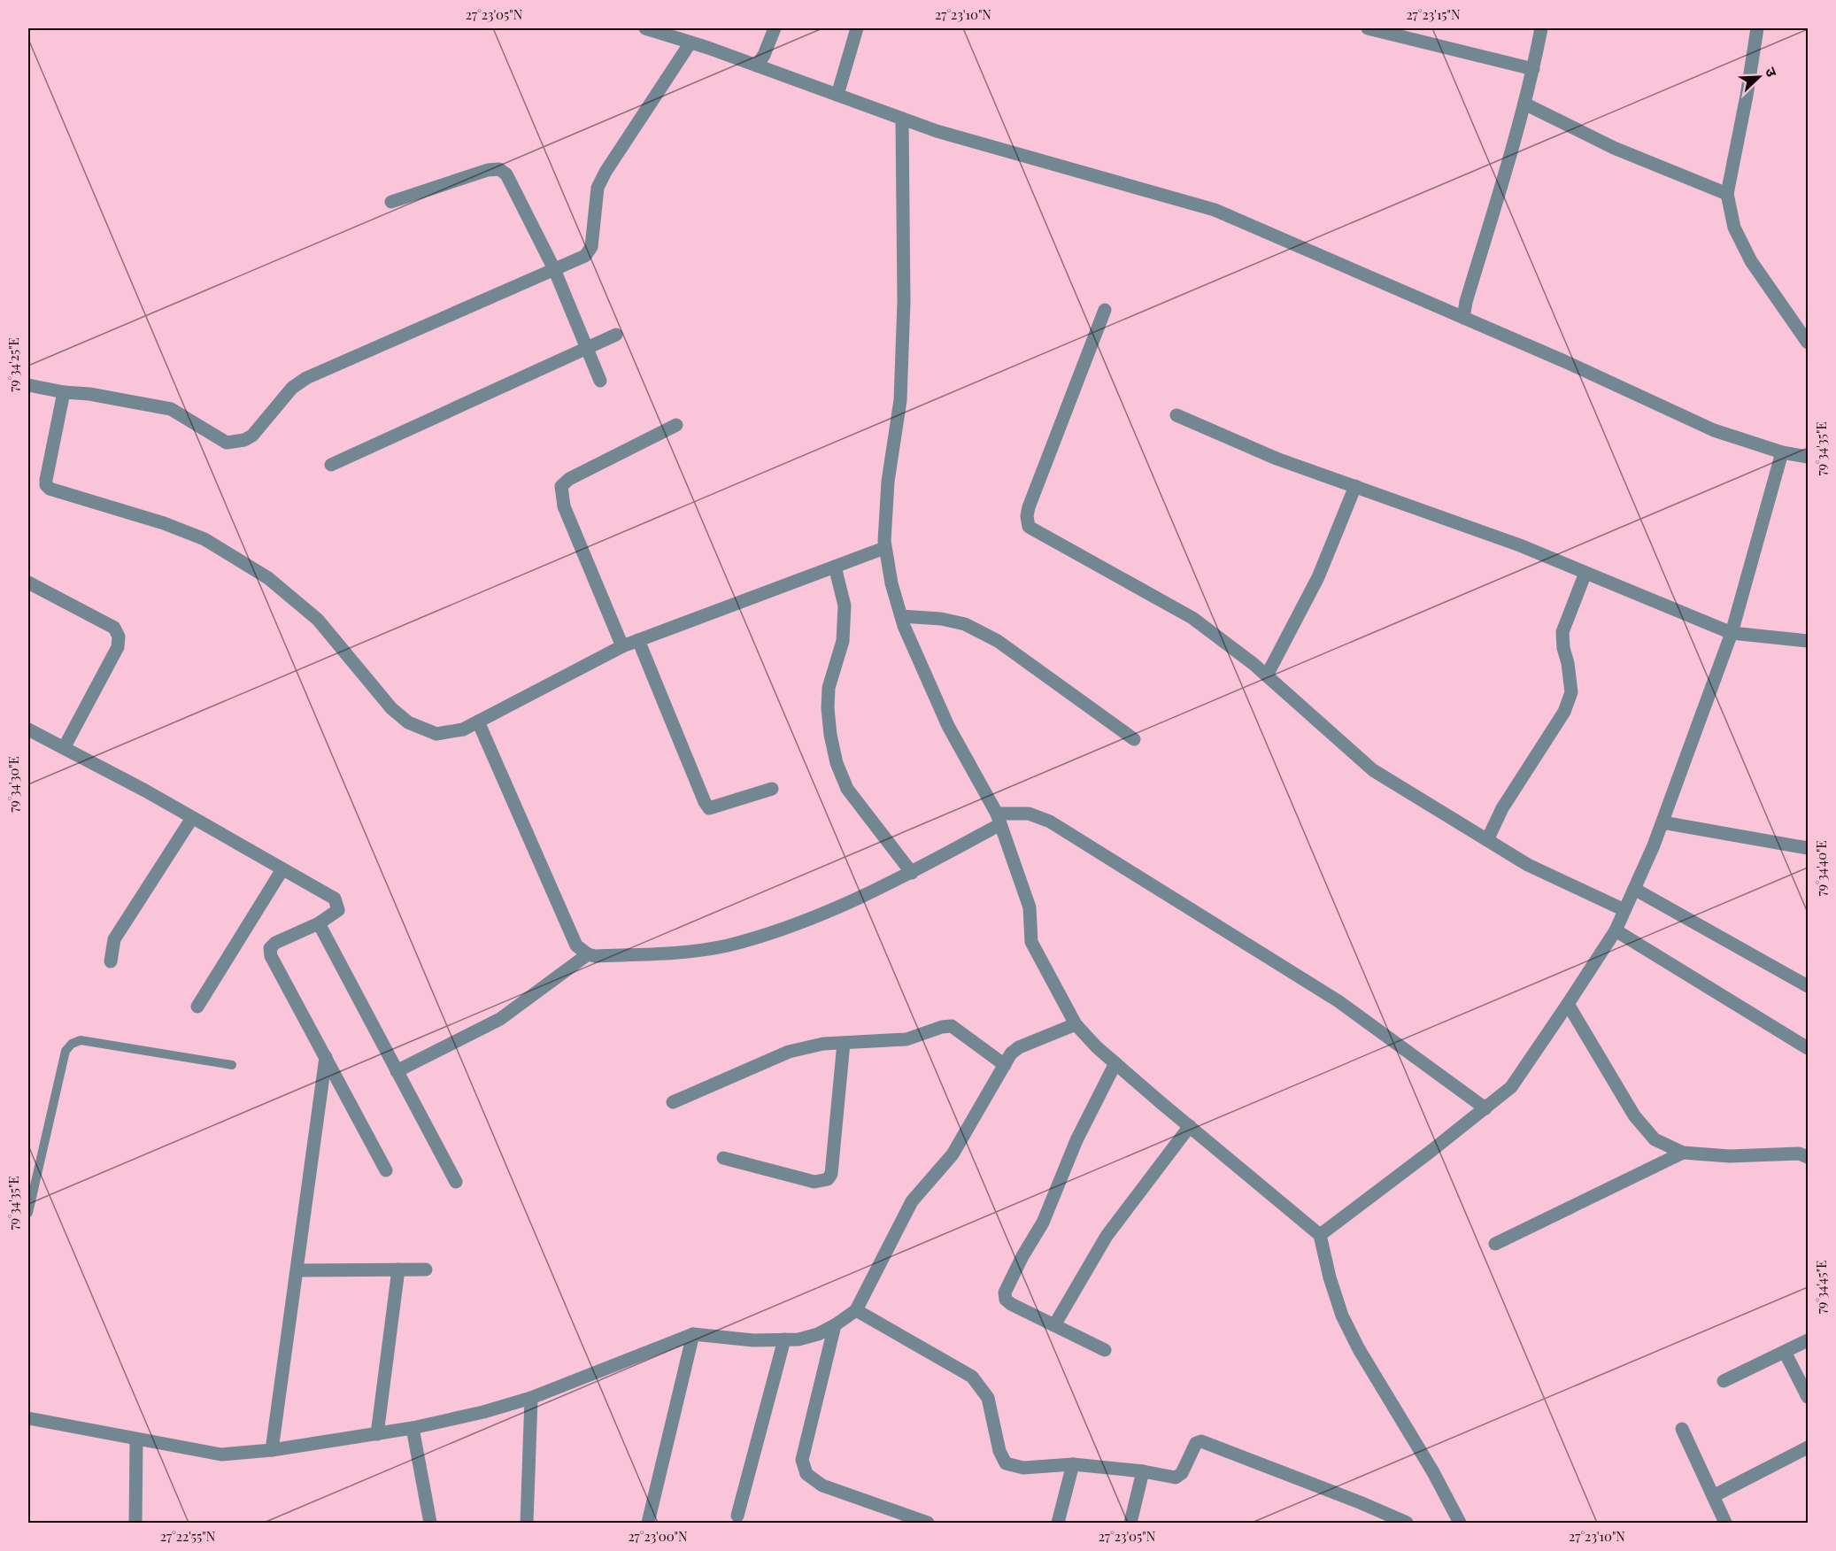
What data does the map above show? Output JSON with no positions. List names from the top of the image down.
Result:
{
  "north": "top right",
  "coordinates": [
    "27°23'05\"N",
    "27°23'10\"N",
    "27°23'15\"N",
    "79°34'25\"E",
    "79°34'35\"E",
    "79°34'30\"E",
    "79°34'40\"E",
    "79°34'45\"E",
    "27°22'55\"N",
    "27°23'00\"N"
  ]
}
